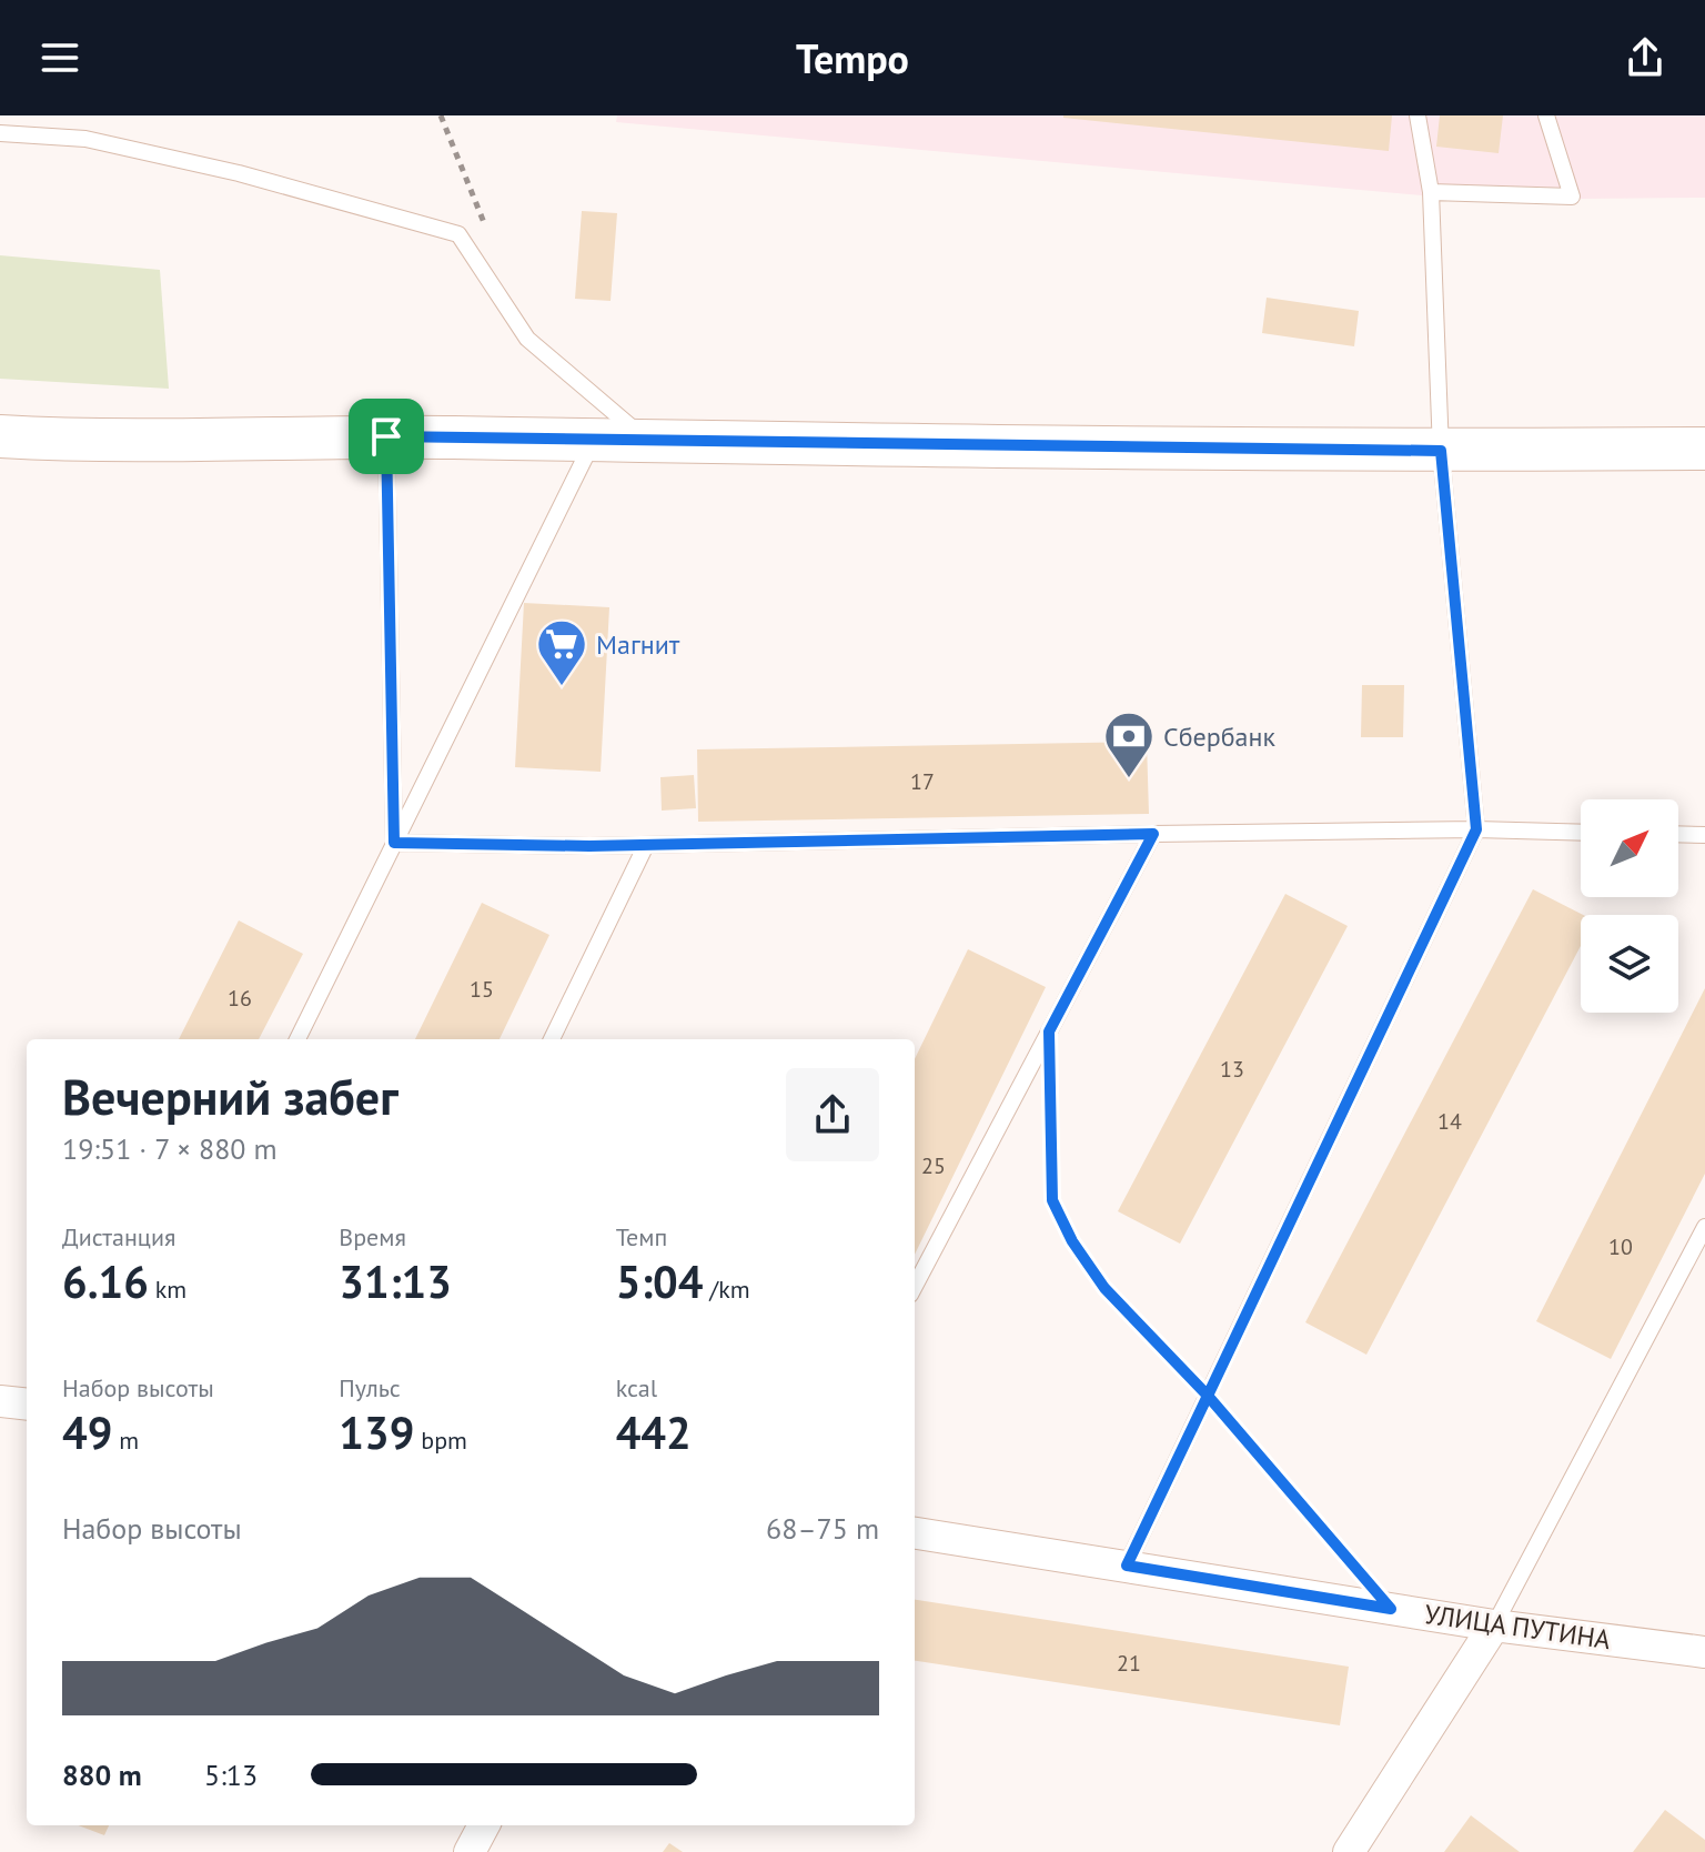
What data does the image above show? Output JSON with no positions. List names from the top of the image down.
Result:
{
  "streets": {
    "street": ["УЛИЦА ПУТИНА"]
  },
  "places": {
    "supermarket": ["Магнит"],
    "bank": ["Сбербанк"]
  },
  "house_numbers": [
    "17",
    "15",
    "16",
    "13",
    "14",
    "25",
    "10",
    "21"
  ],
  "north": "top right",
  "page": {
    "header": "Tempo",
    "heading": ["Вечерний забег", "19:51 · 7 × 880 m"],
    "stats": [
      ["Дистанция", "6.16 km"],
      ["Время", "31:13"],
      ["Темп", "5:04 /km"],
      ["Набор высоты", "49 m"],
      ["Пульс", "139 bpm"],
      ["kcal", "442"]
    ],
    "chart": ["Набор высоты", "68–75 m"],
    "list": [
      {
        "name": "880 m",
        "note": "5:13"
      }
    ]
  }
}
